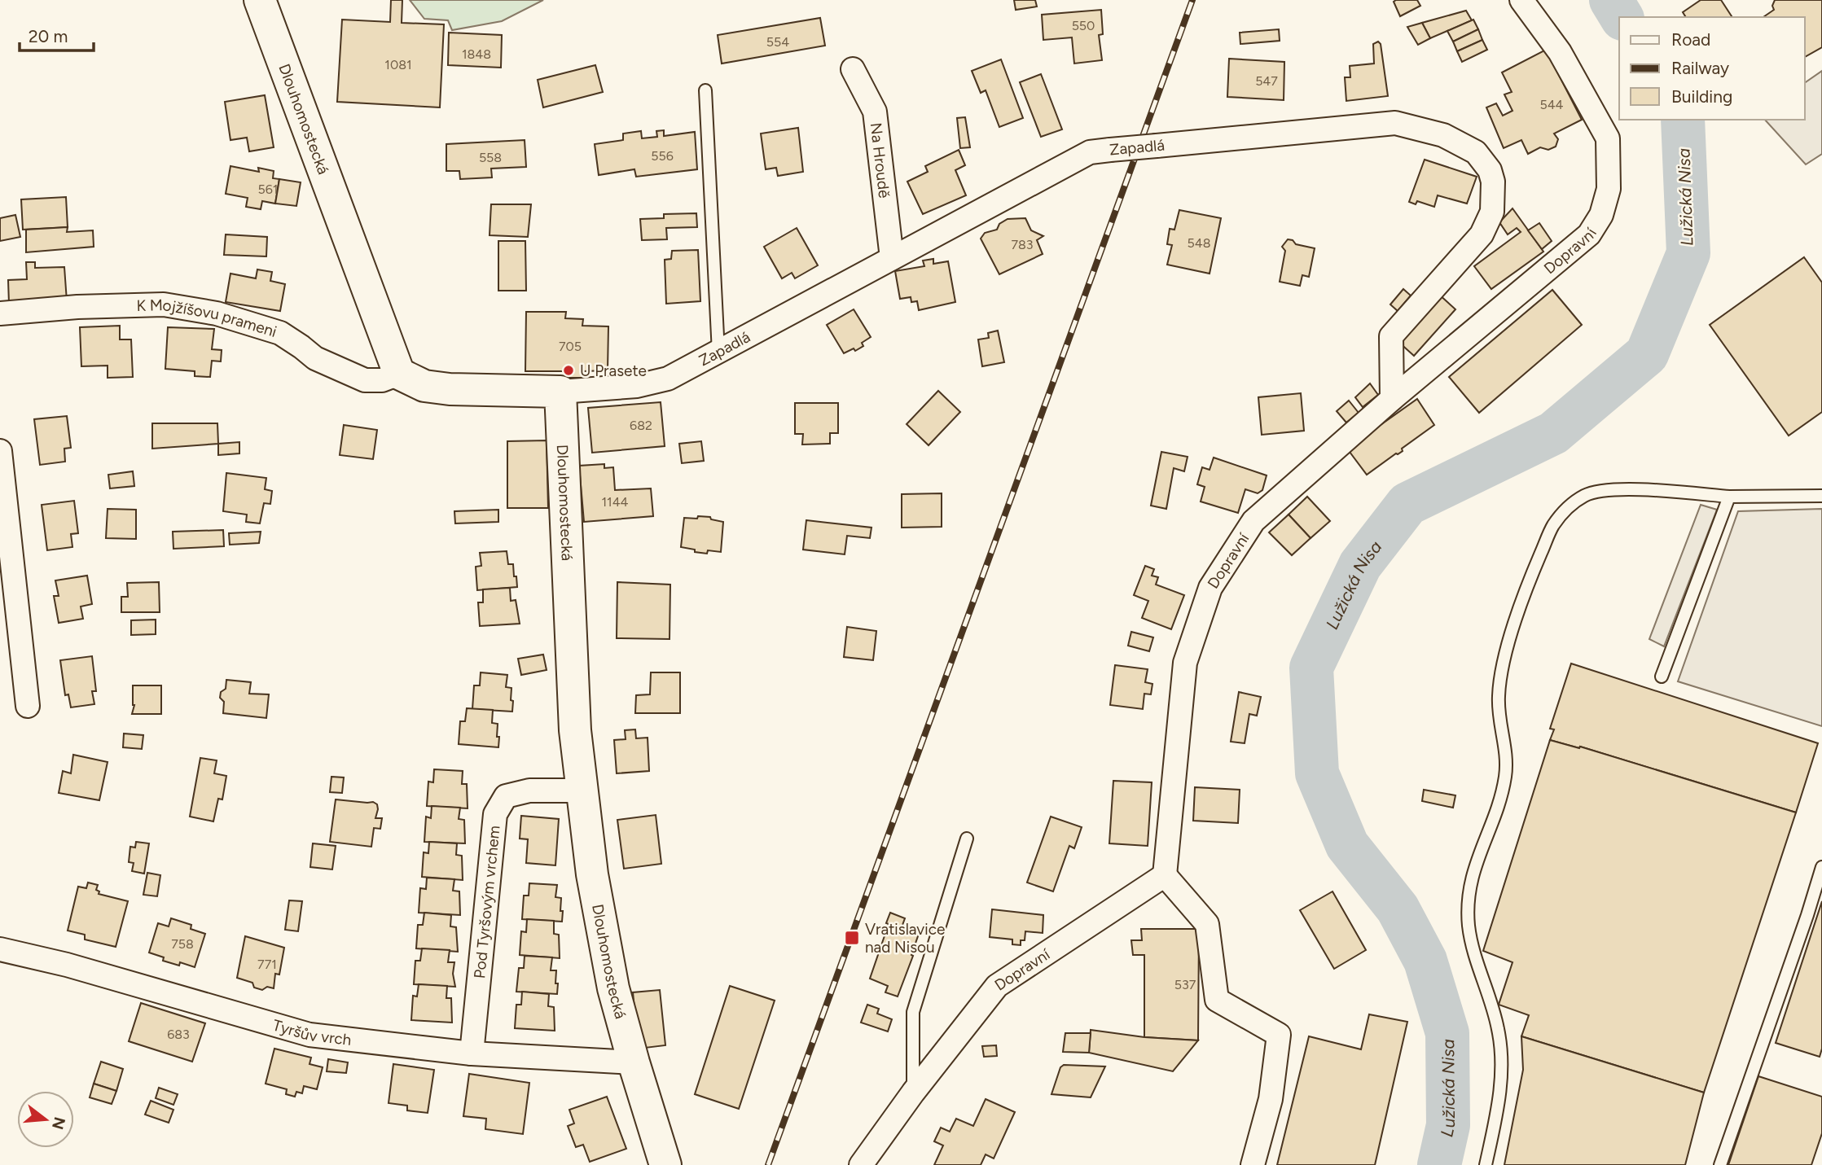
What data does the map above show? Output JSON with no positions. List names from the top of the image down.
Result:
{
  "streets": {
    "street": [
      "Dlouhomostecká",
      "Zapadlá",
      "Na Hroudě",
      "Dopravní",
      "K Mojžíšovu prameni",
      "Pod Tyršovým vrchem",
      "Tyršův vrch"
    ]
  },
  "crossings": [
    ["Dlouhomostecká", "Zapadlá"],
    ["Dlouhomostecká", "K Mojžíšovu prameni"],
    ["Dlouhomostecká", "Pod Tyršovým vrchem"],
    ["Dlouhomostecká", "Tyršův vrch"],
    ["Zapadlá", "Na Hroudě"],
    ["Zapadlá", "Dopravní"],
    ["Pod Tyršovým vrchem", "Tyršův vrch"]
  ],
  "water": ["Lužická Nisa"],
  "places": {
    "other": ["U Prasete"],
    "transit": ["Vratislavice nad Nisou"]
  },
  "house_numbers": [
    "550",
    "554",
    "1848",
    "1081",
    "547",
    "544",
    "556",
    "558",
    "561",
    "548",
    "783",
    "705",
    "682",
    "1144",
    "758",
    "771",
    "537",
    "683"
  ],
  "legend": ["Road", "Railway", "Building"],
  "scale_bar": "20 m",
  "north": "right"
}
